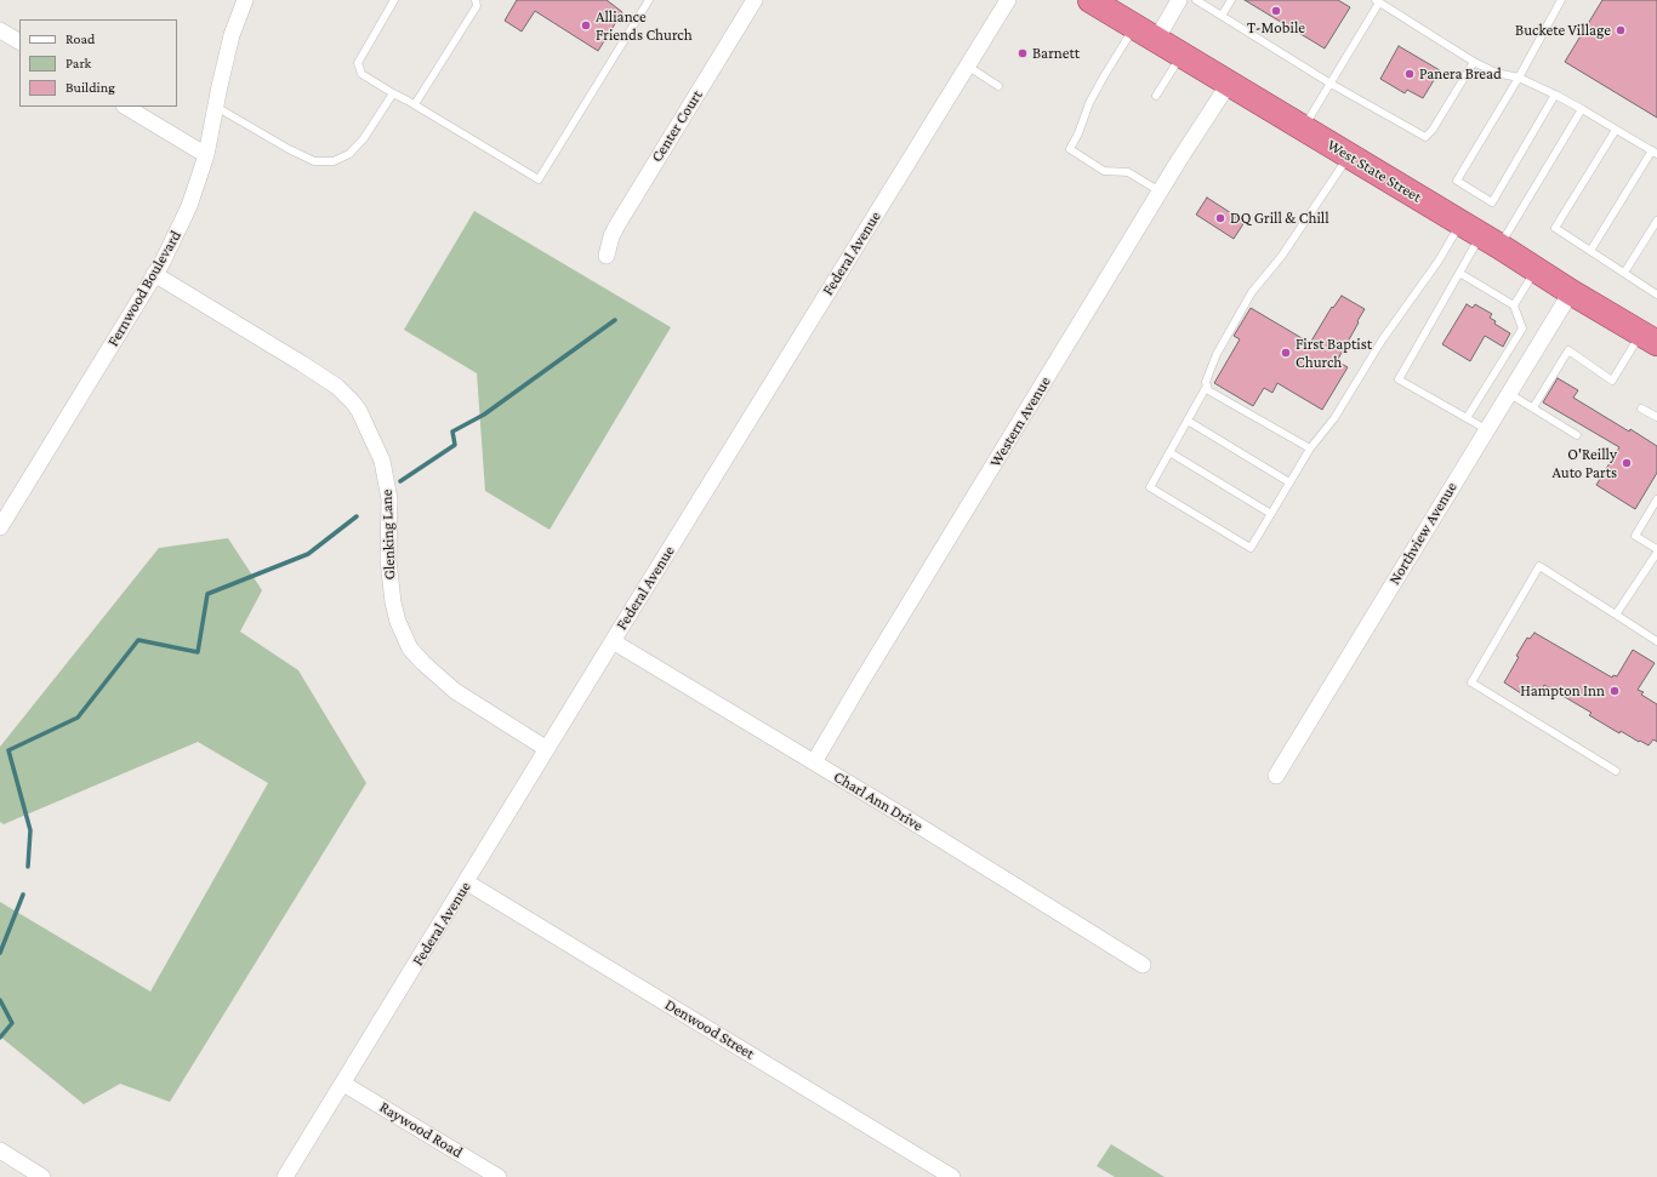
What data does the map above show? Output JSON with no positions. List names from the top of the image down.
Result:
{
  "streets": {
    "highway": ["West State Street"],
    "street": [
      "Center Court",
      "Federal Avenue",
      "Fernwood Boulevard",
      "Western Avenue",
      "Northview Avenue",
      "Glenking Lane",
      "Charl Ann Drive",
      "Denwood Street",
      "Raywood Road"
    ]
  },
  "crossings": [
    ["West State Street", "Western Avenue"],
    ["West State Street", "Northview Avenue"],
    ["Federal Avenue", "Glenking Lane"],
    ["Federal Avenue", "Charl Ann Drive"],
    ["Federal Avenue", "Denwood Street"],
    ["Federal Avenue", "Raywood Road"],
    ["Fernwood Boulevard", "Glenking Lane"],
    ["Western Avenue", "Charl Ann Drive"]
  ],
  "places": [
    "T-Mobile",
    "Alliance Friends Church",
    "Buckete Village",
    "Barnett",
    "Panera Bread",
    "DQ Grill & Chill",
    "First Baptist Church",
    "O'Reilly Auto Parts",
    "Hampton Inn"
  ],
  "legend": ["Road", "Park", "Building"]
}
